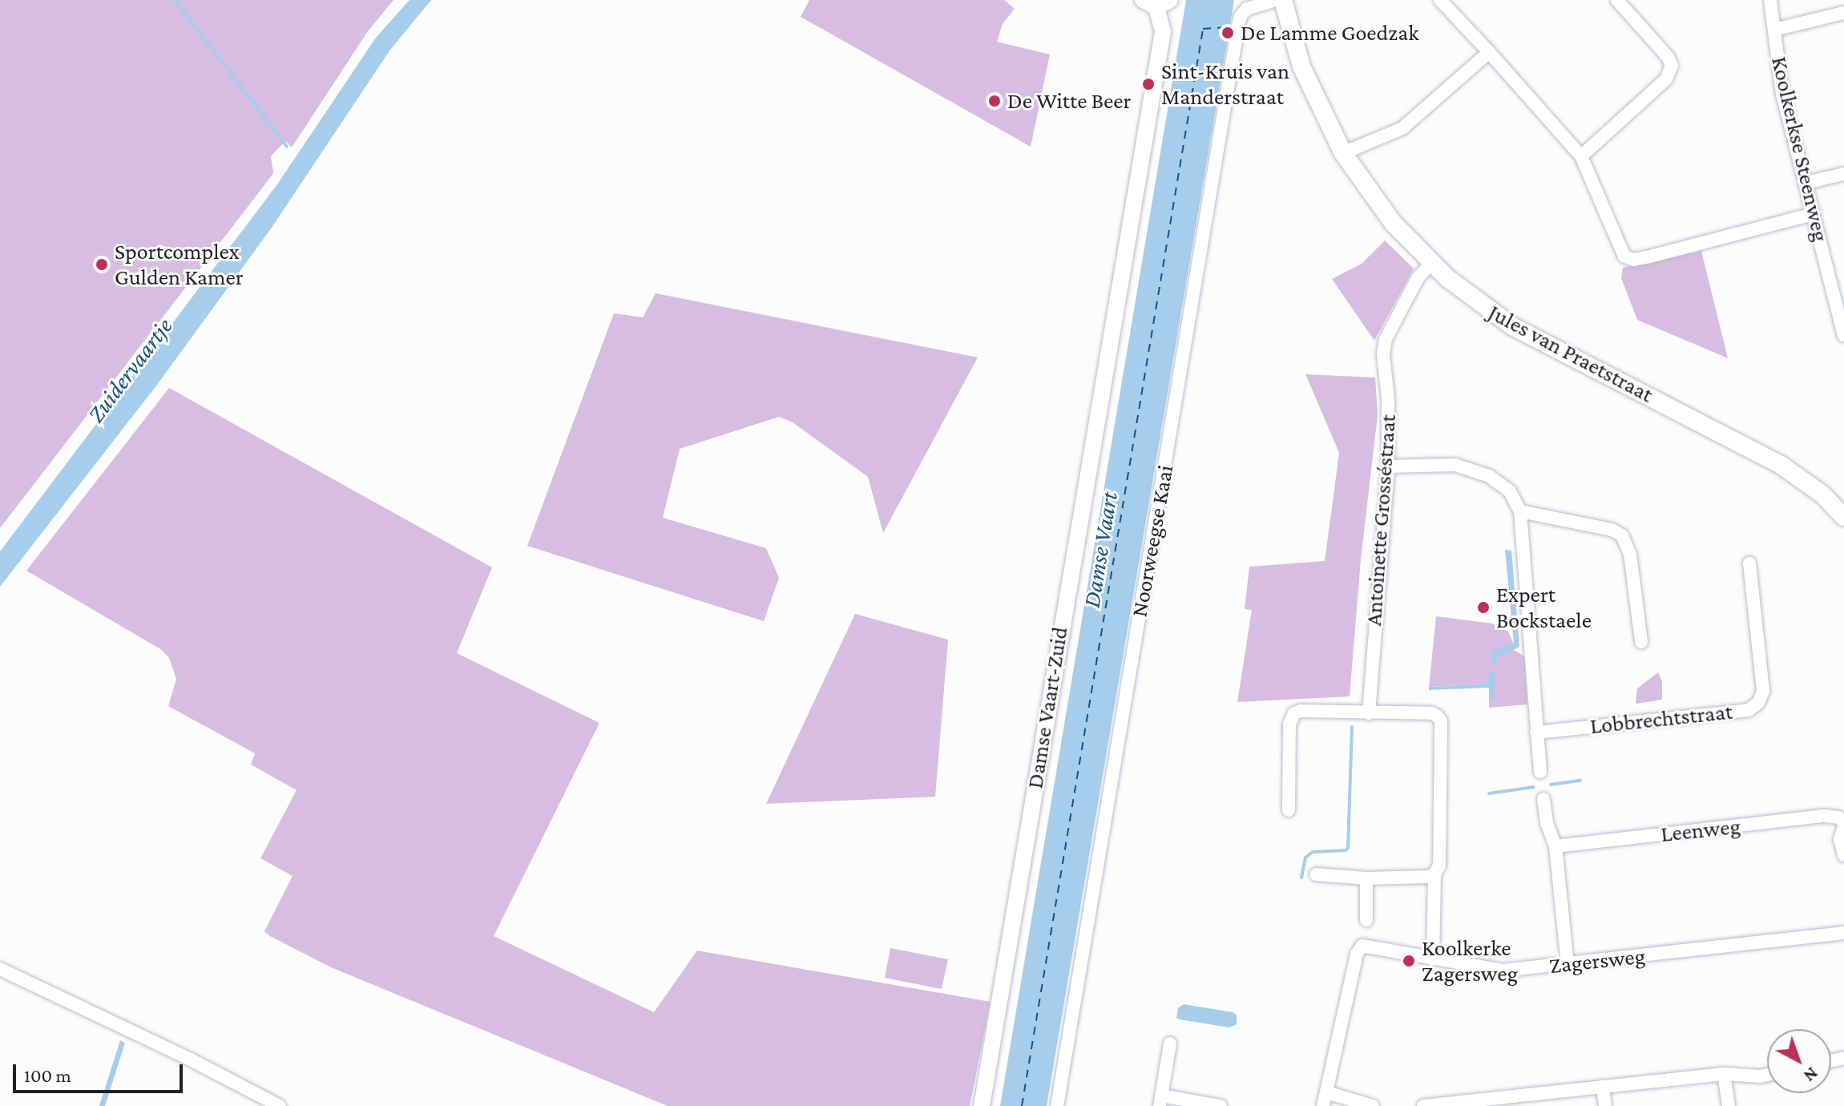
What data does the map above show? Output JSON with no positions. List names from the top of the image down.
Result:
{
  "streets": {
    "main road": ["Jules van Praetstraat"],
    "street": [
      "Koolkerkse Steenweg",
      "Antoinette Grosséstraat",
      "Noorweegse Kaai",
      "Damse Vaart-Zuid",
      "Lobbrechtstraat",
      "Leenweg",
      "Zagersweg"
    ]
  },
  "crossings": [
    ["Jules van Praetstraat", "Antoinette Grosséstraat"]
  ],
  "water": ["Zuidervaartje", "Damse Vaart"],
  "places": [
    "De Lamme Goedzak",
    "Sint-Kruis van Manderstraat",
    "De Witte Beer",
    "Sportcomplex Gulden Kamer",
    "Expert Bockstaele",
    "Koolkerke Zagersweg"
  ],
  "scale_bar": "100 m",
  "north": "bottom right"
}
